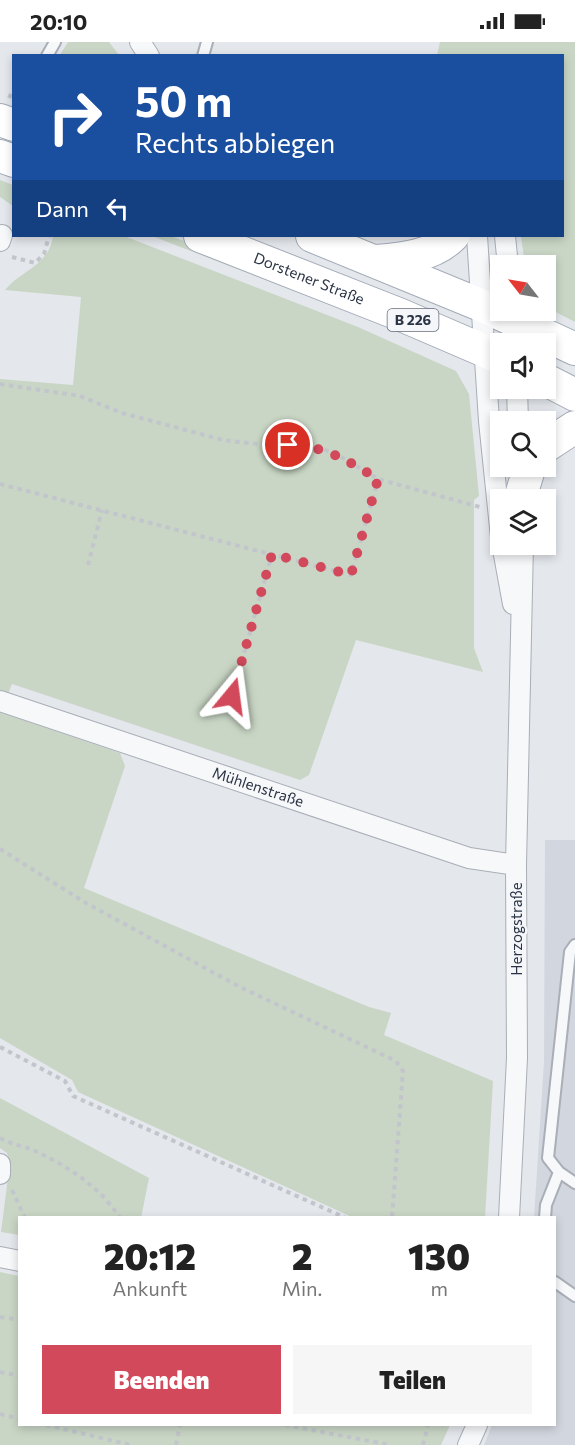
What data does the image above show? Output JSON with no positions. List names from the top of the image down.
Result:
{
  "streets": {
    "main road": ["Dorstener Straße", "B 226"],
    "street": ["Mühlenstraße", "Herzogstraße"]
  },
  "crossings": [
    ["Mühlenstraße", "Herzogstraße"]
  ],
  "north": "top left",
  "page": {
    "status": "20:10",
    "turn": ["50 m", "Rechts abbiegen"],
    "then": "Dann",
    "eta": [
      "20:12",
      "Ankunft",
      "2",
      "Min.",
      "130",
      "m"
    ],
    "buttons": ["Beenden", "Teilen"]
  }
}
